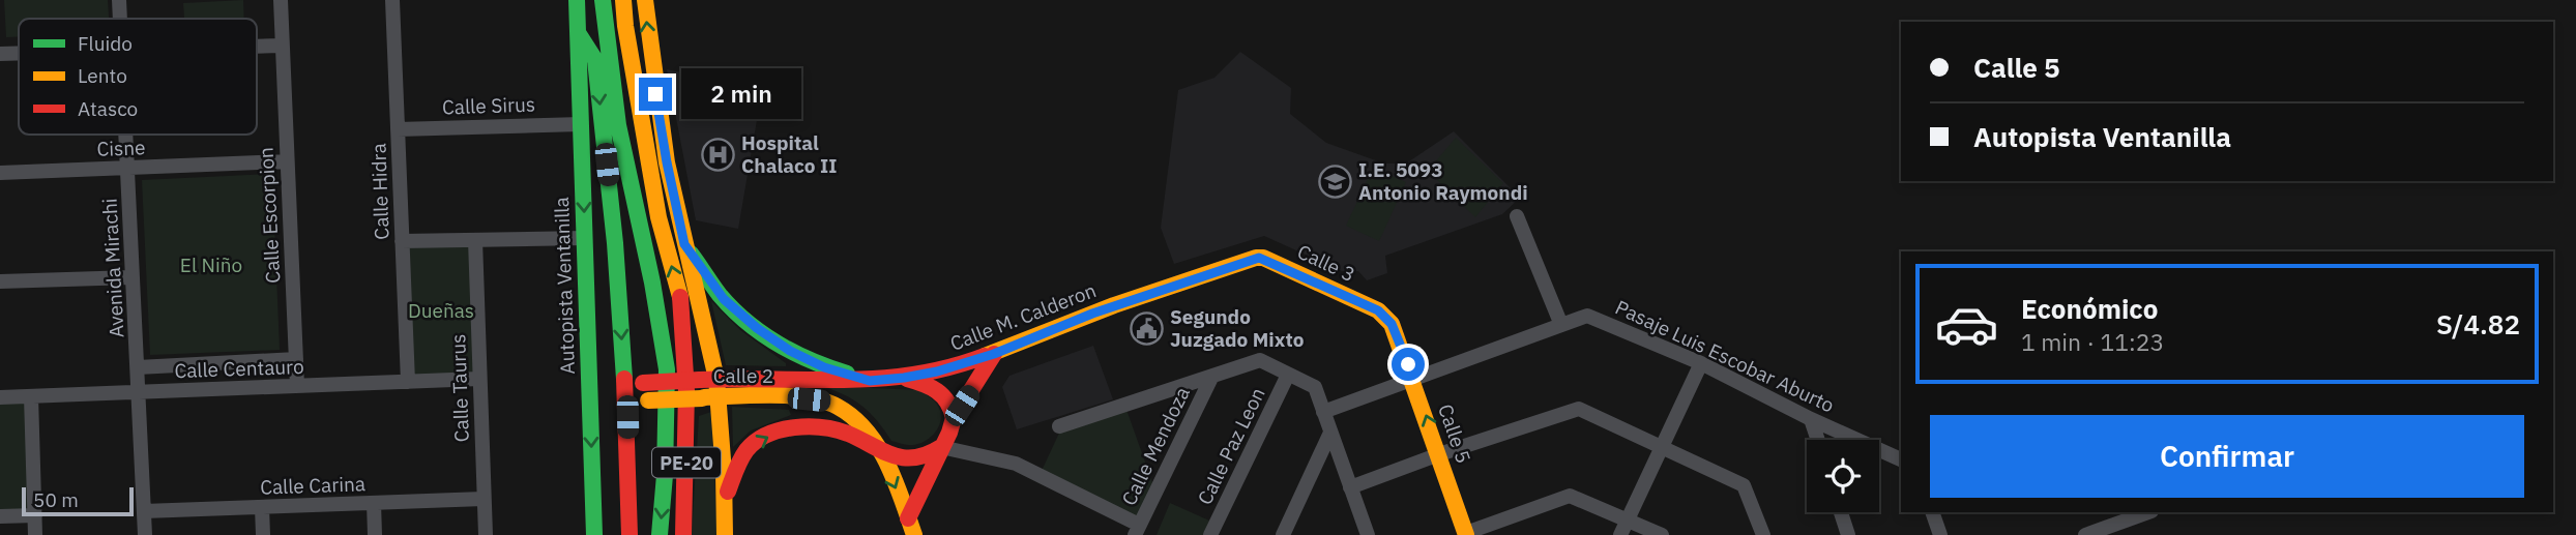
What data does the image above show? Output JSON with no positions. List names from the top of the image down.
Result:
{
  "streets": {
    "main road": [
      "Calle 3",
      "Autopista Ventanilla",
      "Calle M. Calderon",
      "Calle 2",
      "Calle 5",
      "PE-20"
    ],
    "street": [
      "Calle Sirus",
      "Cisne",
      "Calle Hidra",
      "Calle Escorpion",
      "Avenida Mirachi",
      "Pasaje Luis Escobar Aburto",
      "Calle Centauro",
      "Calle Taurus",
      "Calle Mendoza",
      "Calle Paz Leon",
      "Calle Carina"
    ]
  },
  "crossings": [
    ["Calle Sirus", "Calle Hidra"],
    ["Calle Sirus", "Autopista Ventanilla"],
    ["Cisne", "Calle Escorpion"],
    ["Cisne", "Avenida Mirachi"],
    ["Calle Hidra", "Calle Centauro"],
    ["Calle Escorpion", "Calle Centauro"],
    ["Calle 3", "Calle M. Calderon"],
    ["Calle 3", "Calle 5"],
    ["Avenida Mirachi", "Calle Centauro"],
    ["Avenida Mirachi", "Calle Carina"],
    ["Autopista Ventanilla", "Calle M. Calderon"],
    ["Autopista Ventanilla", "Calle 2"],
    ["Calle M. Calderon", "PE-20"],
    ["Pasaje Luis Escobar Aburto", "Calle 5"],
    ["Calle Centauro", "Calle Taurus"],
    ["Calle Taurus", "Calle Carina"]
  ],
  "parks": ["El Niño", "Dueñas"],
  "places": {
    "hospital": ["Hospital Chalaco II"],
    "school or university": ["I.E. 5093 Antonio Raymondi"],
    "public building": ["Segundo Juzgado Mixto"]
  },
  "legend": ["Fluido", "Lento", "Atasco"],
  "scale_bar": "50 m",
  "page": {
    "banner": ["Calle 5", "Autopista Ventanilla"],
    "bubble": "2 min",
    "list": [
      {
        "name": "Económico",
        "note": "1 min · 11:23",
        "value": "S/4.82"
      }
    ],
    "buttons": "Confirmar",
    "scale": "50 m"
  }
}
